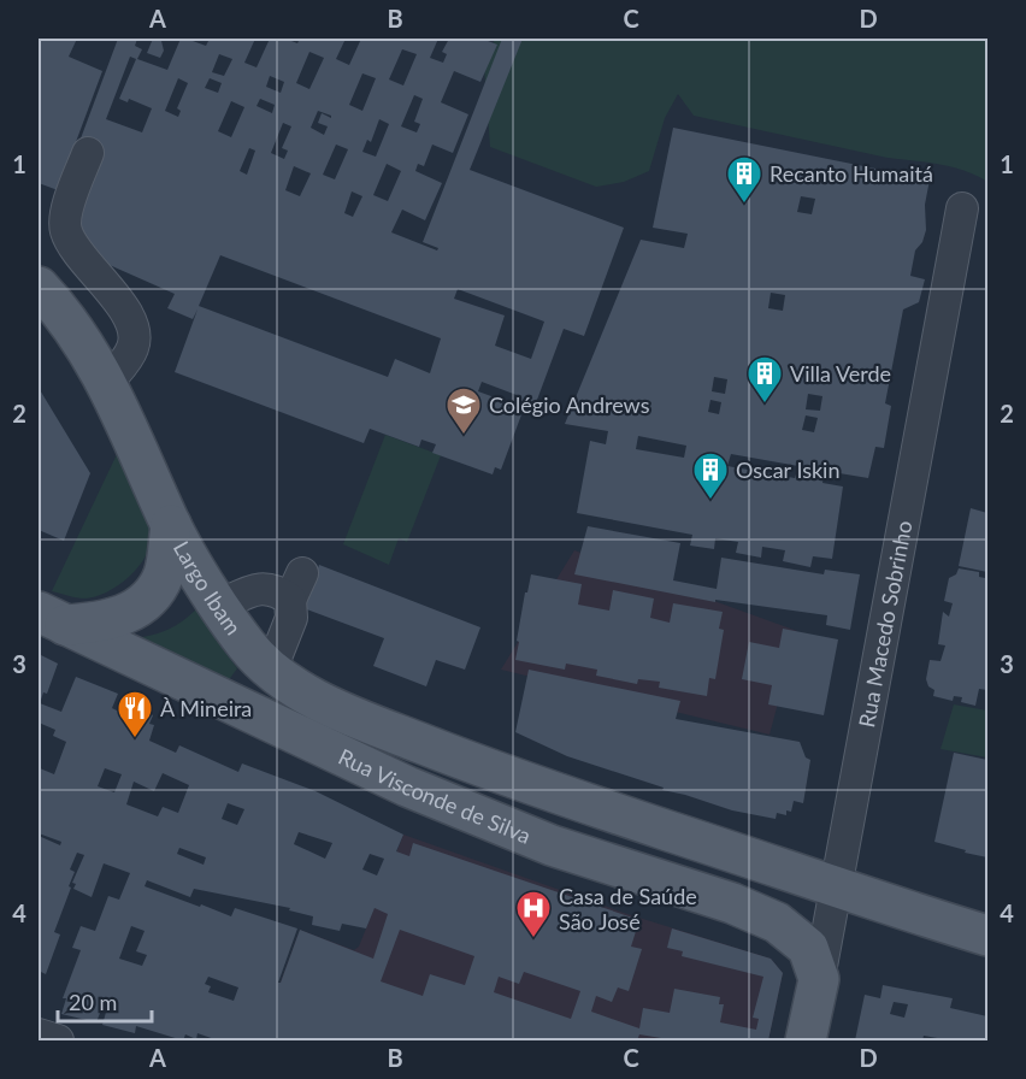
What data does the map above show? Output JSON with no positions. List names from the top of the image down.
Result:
{
  "streets": {
    "main road": ["Largo Ibam", "Rua Macedo Sobrinho", "Rua Visconde de Silva"]
  },
  "crossings": [
    ["Largo Ibam", "Rua Visconde de Silva"],
    ["Rua Macedo Sobrinho", "Rua Visconde de Silva"]
  ],
  "places": {
    "building": ["Recanto Humaitá", "Villa Verde", "Oscar Iskin"],
    "school or university": ["Colégio Andrews"],
    "restaurant": ["À Mineira"],
    "hospital": ["Casa de Saúde São José"]
  },
  "scale_bar": "20 m",
  "grid": {
    "columns": [
      "A",
      "B",
      "C",
      "D"
    ],
    "rows": [
      "1",
      "2",
      "3",
      "4"
    ]
  }
}
